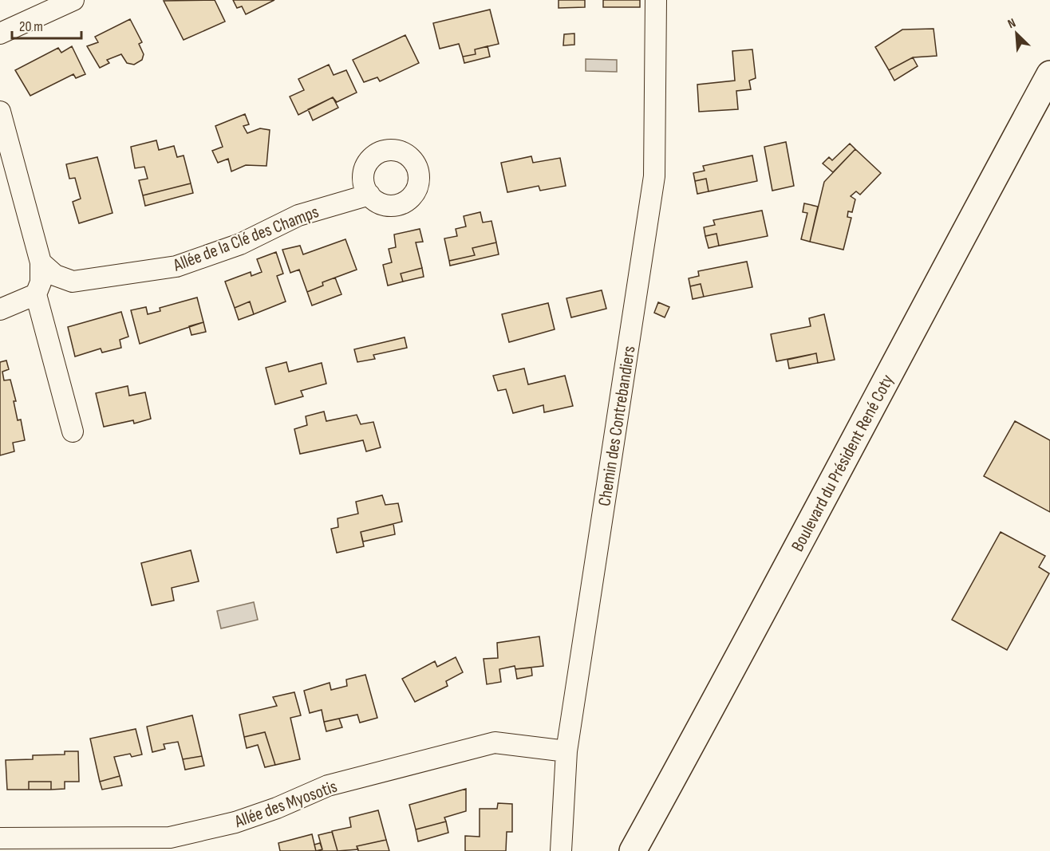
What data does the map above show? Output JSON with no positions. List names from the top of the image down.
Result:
{
  "streets": {
    "main road": ["Boulevard du Président René Coty"],
    "street": ["Allée de la Clé des Champs", "Chemin des Contrebandiers", "Allée des Myosotis"]
  },
  "crossings": [
    ["Chemin des Contrebandiers", "Allée des Myosotis"]
  ],
  "scale_bar": "20 m",
  "north": "top left"
}
